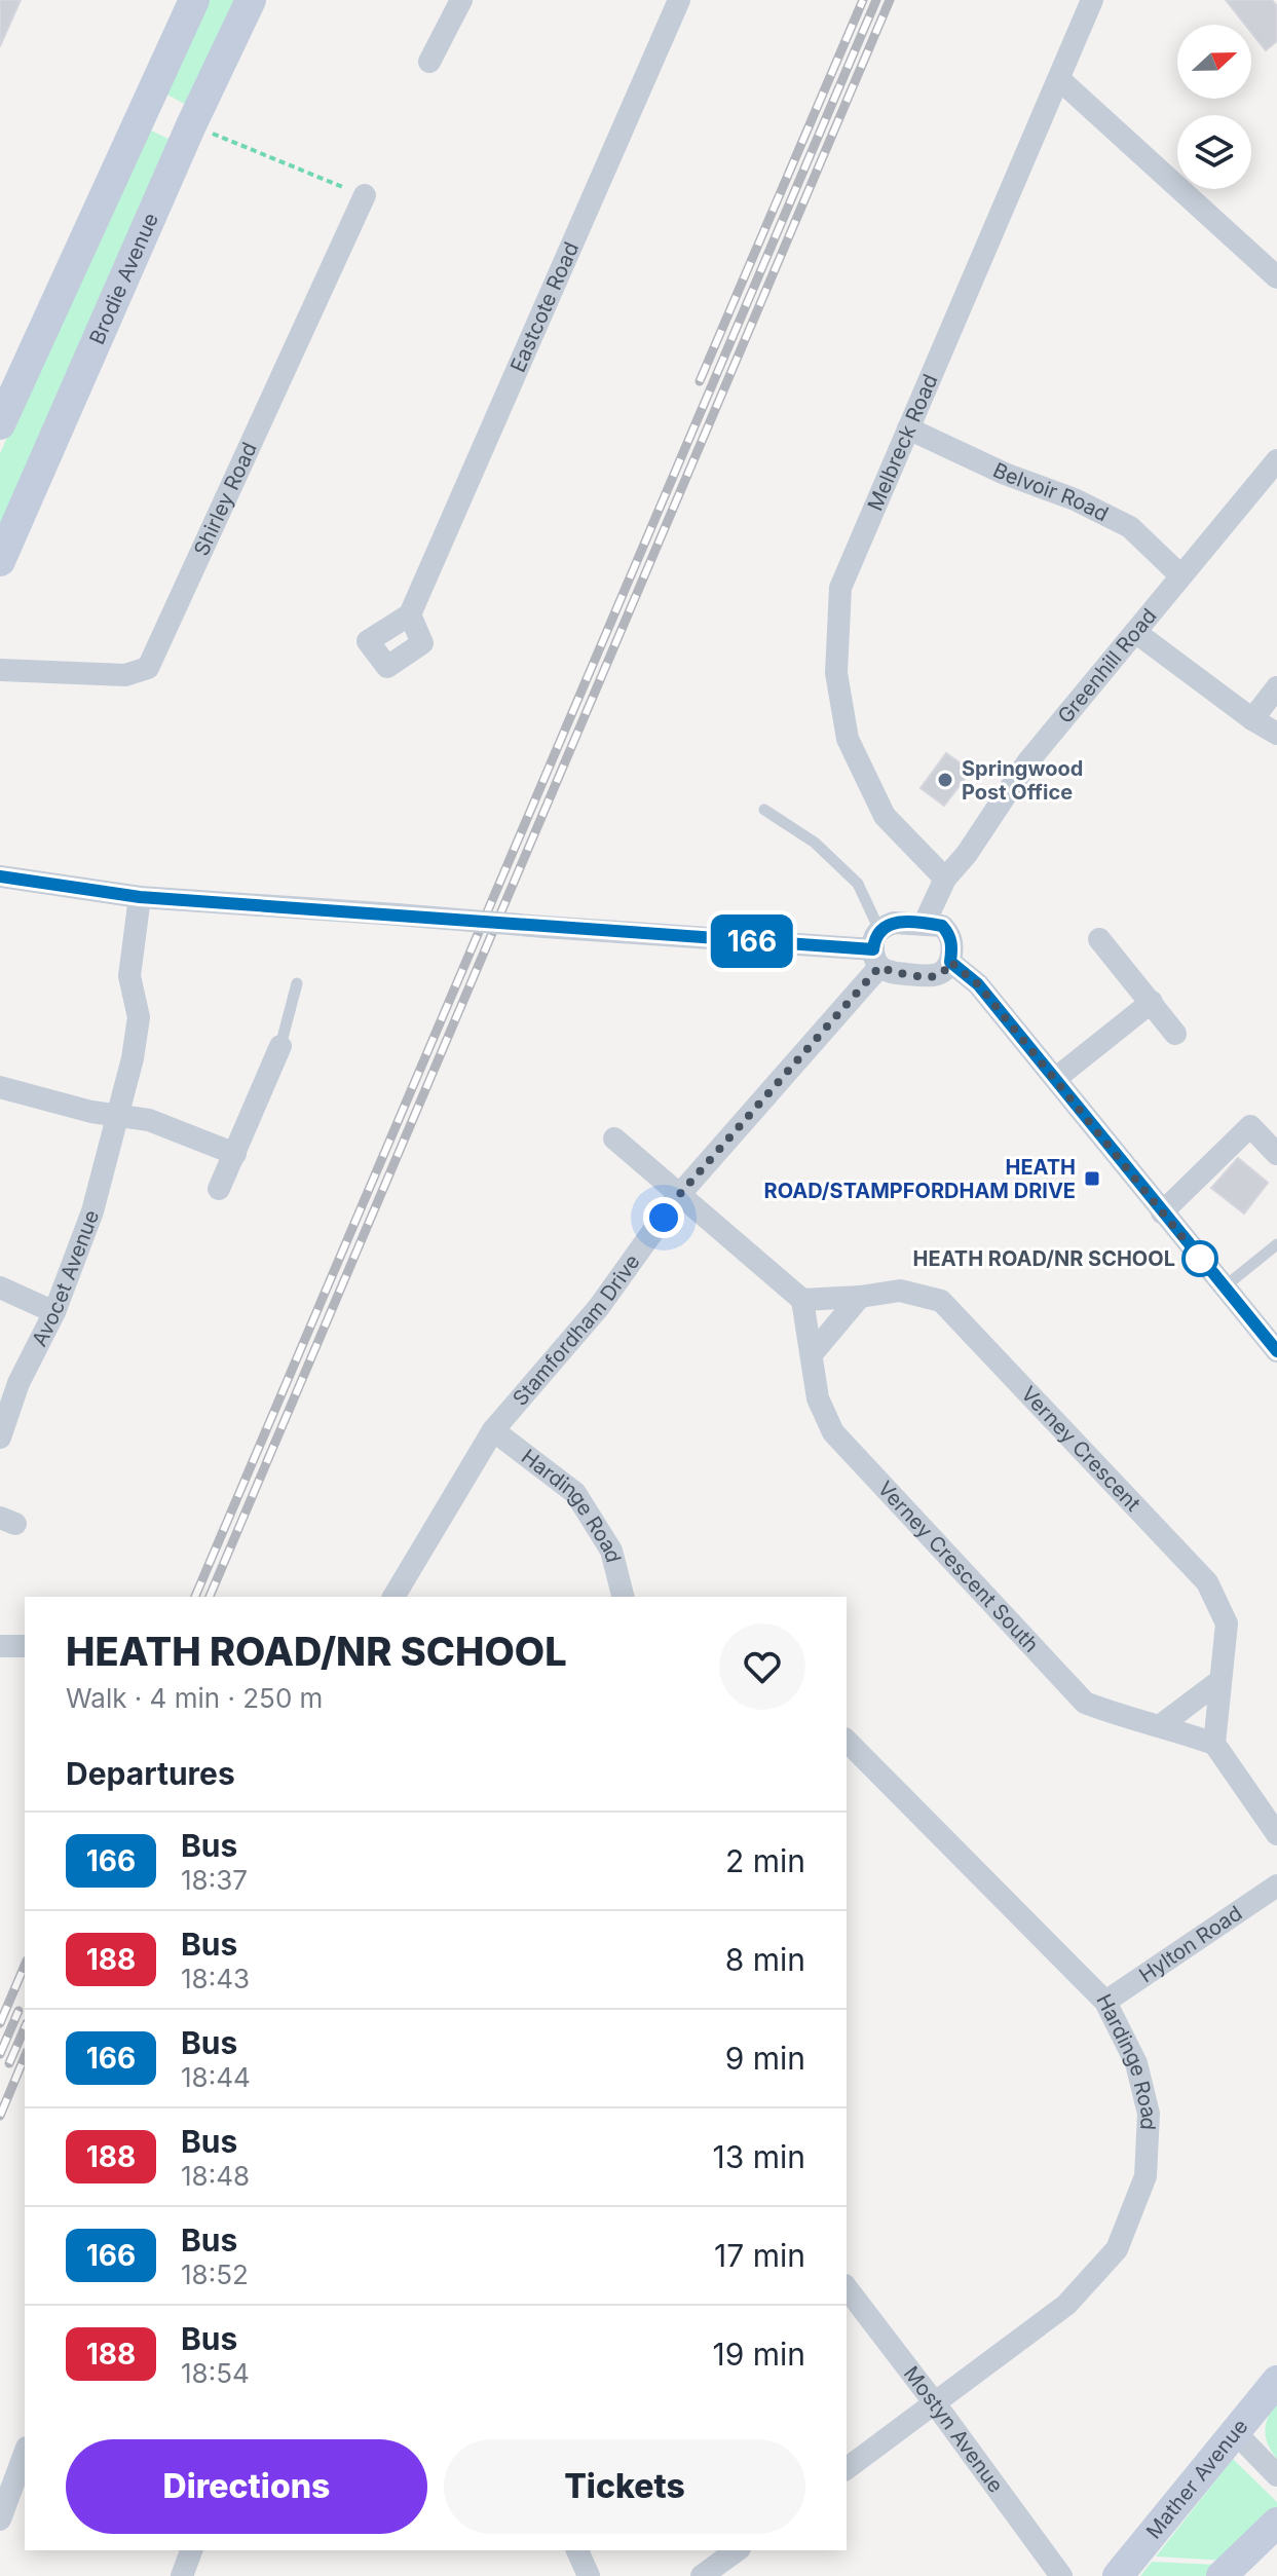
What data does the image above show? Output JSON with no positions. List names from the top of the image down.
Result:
{
  "streets": {
    "street": [
      "Brodie Avenue",
      "Eastcote Road",
      "Melbreck Road",
      "Belvoir Road",
      "Shirley Road",
      "Greenhill Road",
      "Avocet Avenue",
      "Stamfordham Drive",
      "Verney Crescent",
      "Hardinge Road",
      "Verney Crescent South",
      "Hylton Road",
      "Mostyn Avenue",
      "Mather Avenue"
    ]
  },
  "crossings": [
    ["Melbreck Road", "Belvoir Road"],
    ["Melbreck Road", "Greenhill Road"],
    ["Belvoir Road", "Greenhill Road"],
    ["Greenhill Road", "Stamfordham Drive"],
    ["Stamfordham Drive", "Hardinge Road"],
    ["Verney Crescent", "Verney Crescent South"],
    ["Hardinge Road", "Hylton Road"],
    ["Hardinge Road", "Mostyn Avenue"]
  ],
  "places": {
    "other": ["Springwood Post Office", "HEATH ROAD/NR SCHOOL"],
    "transit": ["HEATH ROAD/STAMPFORDHAM DRIVE"]
  },
  "lines": ["bus line 166"],
  "north": "right",
  "page": {
    "on_map": "166",
    "heading": [
      ["HEATH ROAD/NR SCHOOL", "Walk · 4 min · 250 m"],
      "Departures"
    ],
    "list": [
      {
        "mark": "166",
        "name": "Bus",
        "note": "18:37",
        "value": "2 min"
      },
      {
        "mark": "188",
        "name": "Bus",
        "note": "18:43",
        "value": "8 min"
      },
      {
        "mark": "166",
        "name": "Bus",
        "note": "18:44",
        "value": "9 min"
      },
      {
        "mark": "188",
        "name": "Bus",
        "note": "18:48",
        "value": "13 min"
      },
      {
        "mark": "166",
        "name": "Bus",
        "note": "18:52",
        "value": "17 min"
      },
      {
        "mark": "188",
        "name": "Bus",
        "note": "18:54",
        "value": "19 min"
      }
    ],
    "buttons": ["Directions", "Tickets"]
  }
}
